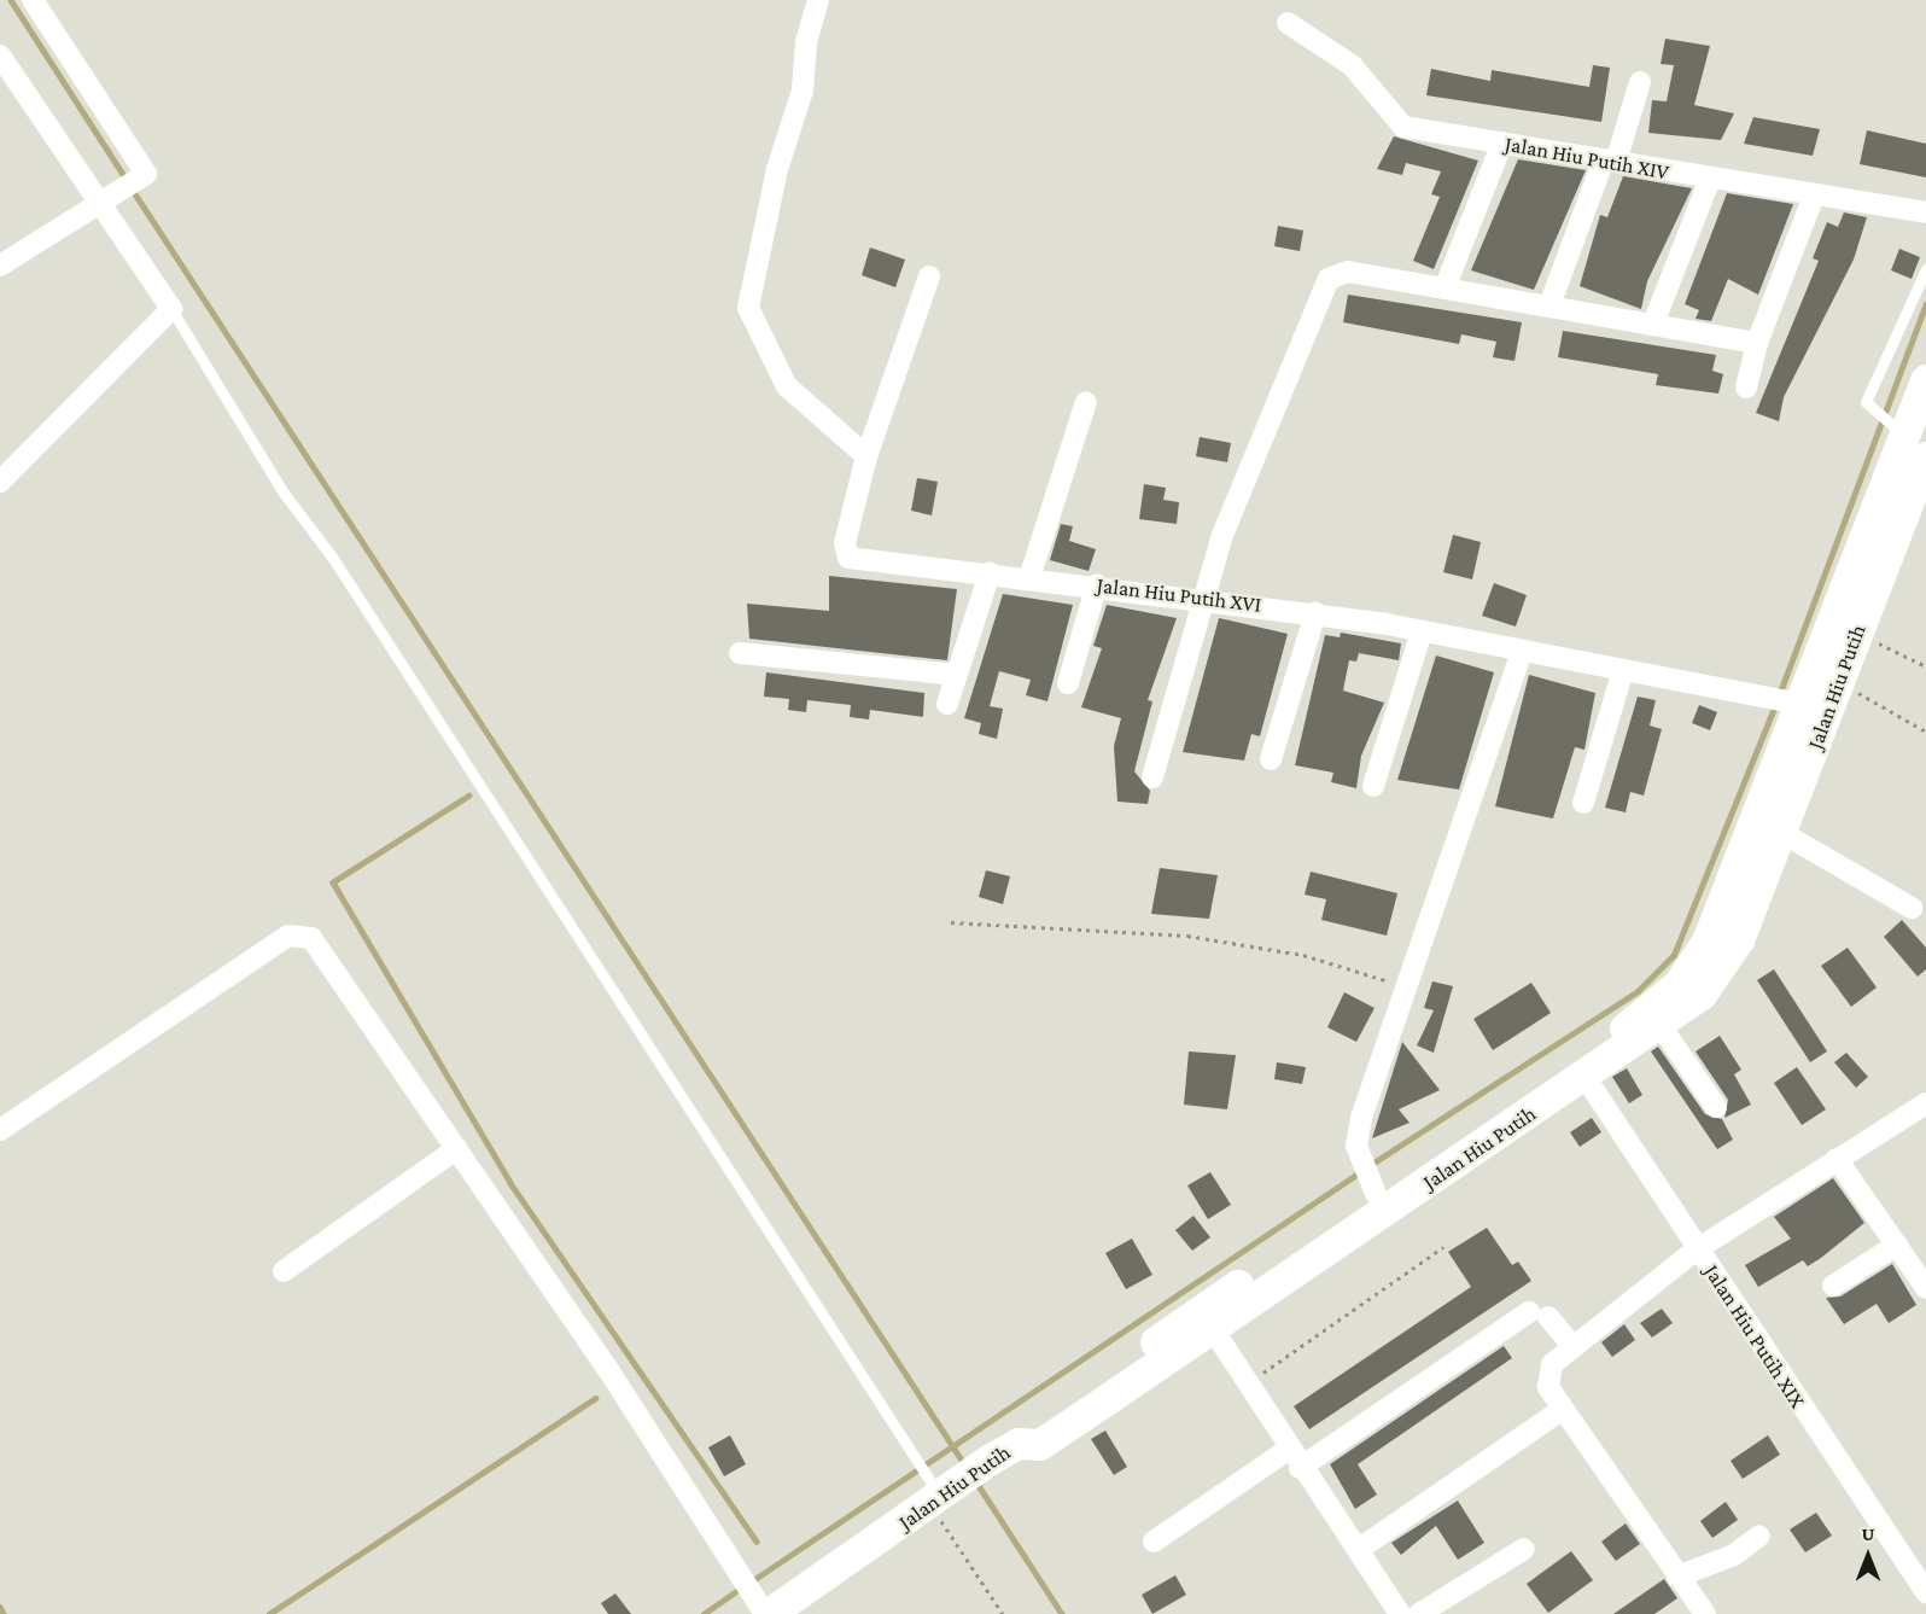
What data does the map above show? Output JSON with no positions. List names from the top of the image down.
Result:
{
  "streets": {
    "street": [
      "Jalan Hiu Putih XIV",
      "Jalan Hiu Putih XVI",
      "Jalan Hiu Putih",
      "Jalan Hiu Putih XIX"
    ]
  },
  "crossings": [
    ["Jalan Hiu Putih XVI", "Jalan Hiu Putih"],
    ["Jalan Hiu Putih", "Jalan Hiu Putih XIX"]
  ],
  "north": "top"
}
